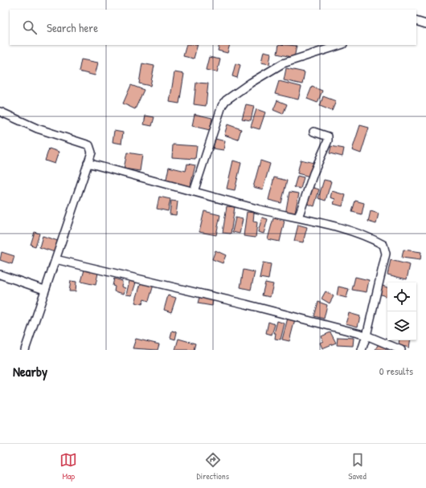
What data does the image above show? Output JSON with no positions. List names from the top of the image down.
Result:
{
  "page": {
    "search": "Search here",
    "heading": ["Nearby", "0 results"],
    "nav": ["Map", "Directions", "Saved"]
  }
}
